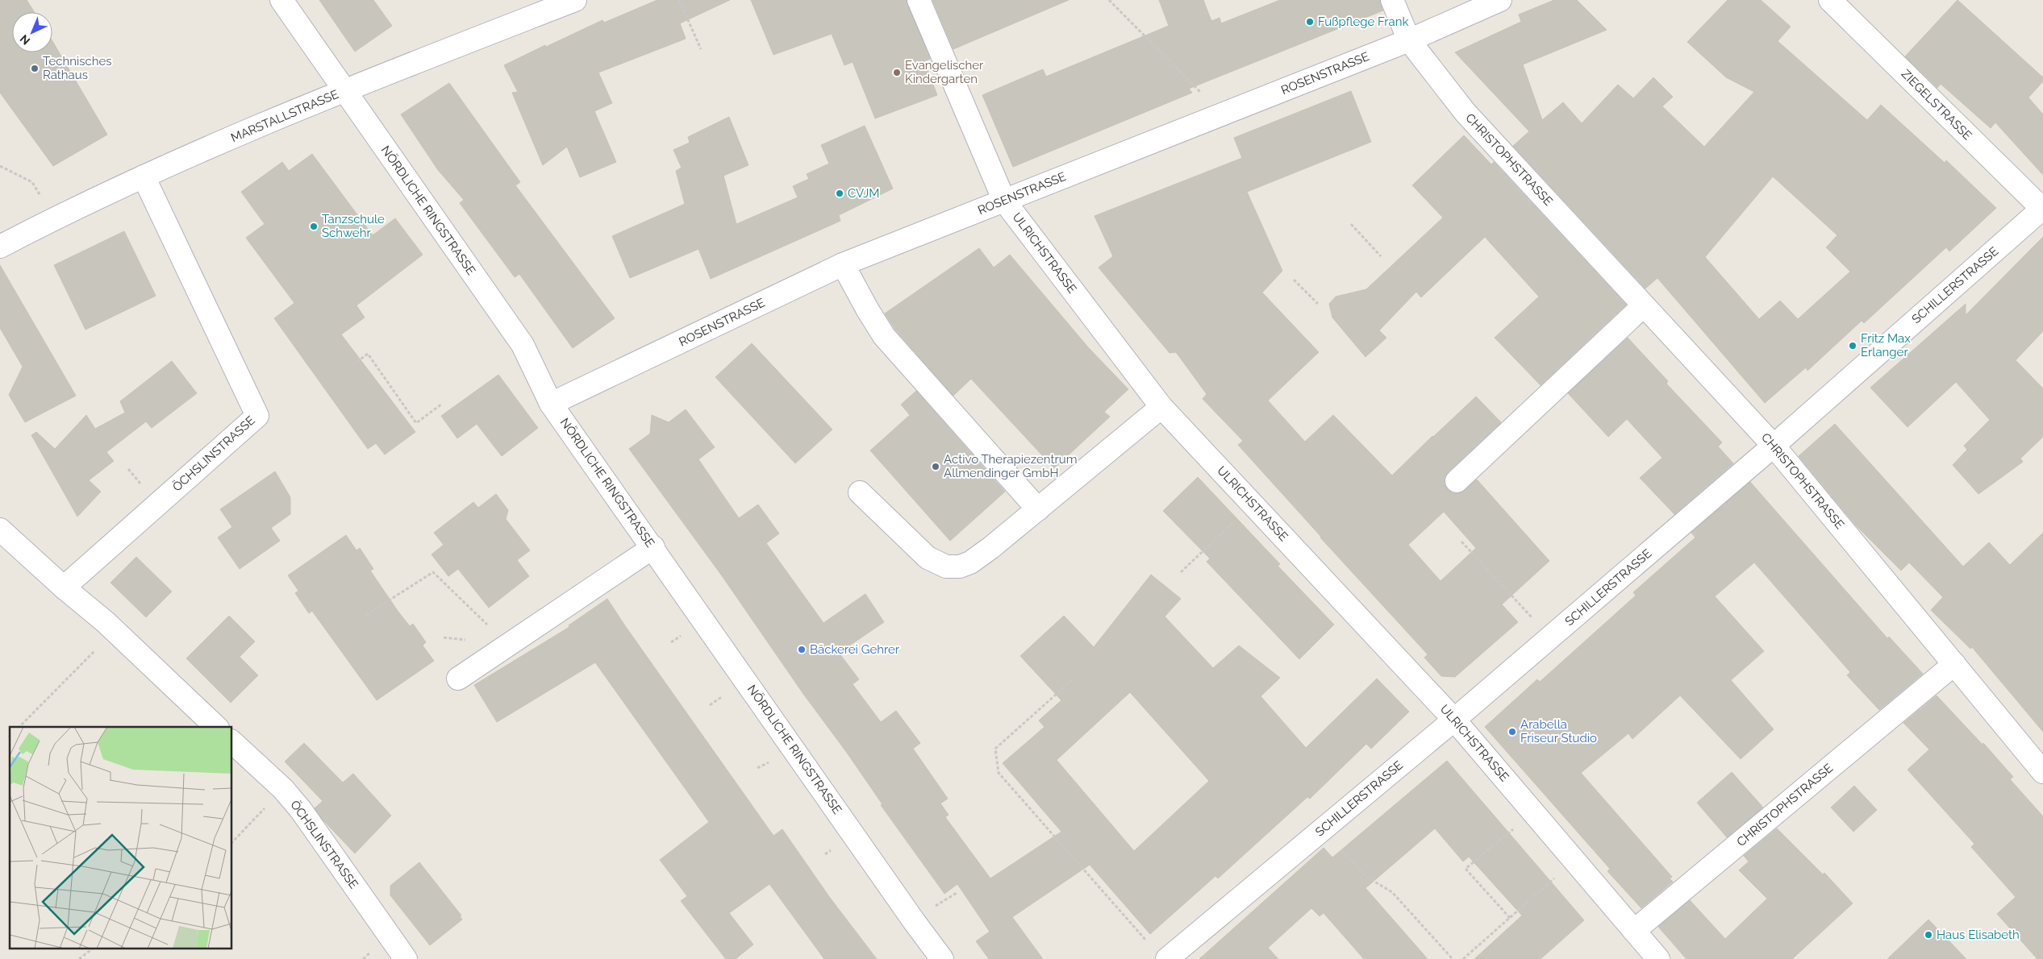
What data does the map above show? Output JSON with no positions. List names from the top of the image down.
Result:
{
  "streets": {
    "street": [
      "ROSENSTRASSE",
      "ZIEGELSTRASSE",
      "MARSTALLSTRASSE",
      "CHRISTOPHSTRASSE",
      "NÖRDLICHE RINGSTRASSE",
      "ULRICHSTRASSE",
      "SCHILLERSTRASSE",
      "ÖCHSLINSTRASSE"
    ]
  },
  "crossings": [
    ["ROSENSTRASSE", "CHRISTOPHSTRASSE"],
    ["ROSENSTRASSE", "NÖRDLICHE RINGSTRASSE"],
    ["ROSENSTRASSE", "ULRICHSTRASSE"],
    ["ZIEGELSTRASSE", "SCHILLERSTRASSE"],
    ["MARSTALLSTRASSE", "NÖRDLICHE RINGSTRASSE"],
    ["MARSTALLSTRASSE", "ÖCHSLINSTRASSE"],
    ["CHRISTOPHSTRASSE", "ULRICHSTRASSE"],
    ["CHRISTOPHSTRASSE", "SCHILLERSTRASSE"],
    ["ULRICHSTRASSE", "SCHILLERSTRASSE"]
  ],
  "places": [
    "Fußpflege Frank",
    "Technisches Rathaus",
    "Evangelischer Kindergarten",
    "CVJM",
    "Tanzschule Schwehr",
    "Fritz Max Erlanger",
    "Activo Therapiezentrum Allmendinger GmbH",
    "Bäckerei Gehrer",
    "Arabella Friseur Studio",
    "Haus Elisabeth"
  ],
  "north": "bottom left"
}
